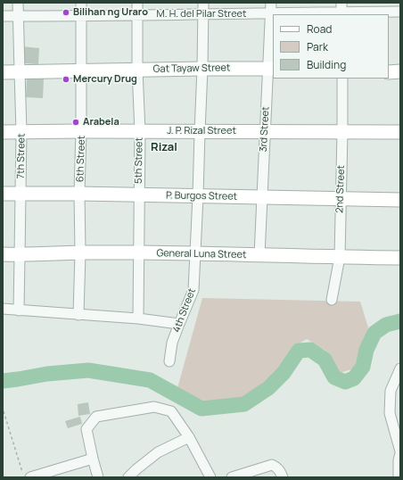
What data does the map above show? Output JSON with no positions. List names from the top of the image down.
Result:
{
  "streets": {
    "street": [
      "M. H. del Pilar Street",
      "Gat Tayaw Street",
      "3rd Street",
      "J. P. Rizal Street",
      "7th Street",
      "6th Street",
      "5th Street",
      "2nd Street",
      "P. Burgos Street",
      "General Luna Street",
      "4th Street"
    ]
  },
  "crossings": [
    ["M. H. del Pilar Street", "3rd Street"],
    ["M. H. del Pilar Street", "7th Street"],
    ["M. H. del Pilar Street", "6th Street"],
    ["M. H. del Pilar Street", "5th Street"],
    ["M. H. del Pilar Street", "4th Street"],
    ["Gat Tayaw Street", "3rd Street"],
    ["Gat Tayaw Street", "7th Street"],
    ["Gat Tayaw Street", "6th Street"],
    ["Gat Tayaw Street", "5th Street"],
    ["Gat Tayaw Street", "4th Street"],
    ["3rd Street", "J. P. Rizal Street"],
    ["3rd Street", "P. Burgos Street"],
    ["3rd Street", "General Luna Street"],
    ["J. P. Rizal Street", "7th Street"],
    ["J. P. Rizal Street", "6th Street"],
    ["J. P. Rizal Street", "5th Street"],
    ["J. P. Rizal Street", "2nd Street"],
    ["J. P. Rizal Street", "4th Street"],
    ["7th Street", "P. Burgos Street"],
    ["7th Street", "General Luna Street"],
    ["6th Street", "P. Burgos Street"],
    ["6th Street", "General Luna Street"],
    ["5th Street", "P. Burgos Street"],
    ["5th Street", "General Luna Street"],
    ["2nd Street", "P. Burgos Street"],
    ["2nd Street", "General Luna Street"],
    ["P. Burgos Street", "4th Street"],
    ["General Luna Street", "4th Street"]
  ],
  "districts": ["Rizal"],
  "places": ["Bilihan ng Uraro", "Mercury Drug", "Arabela"],
  "legend": ["Road", "Park", "Building"]
}
